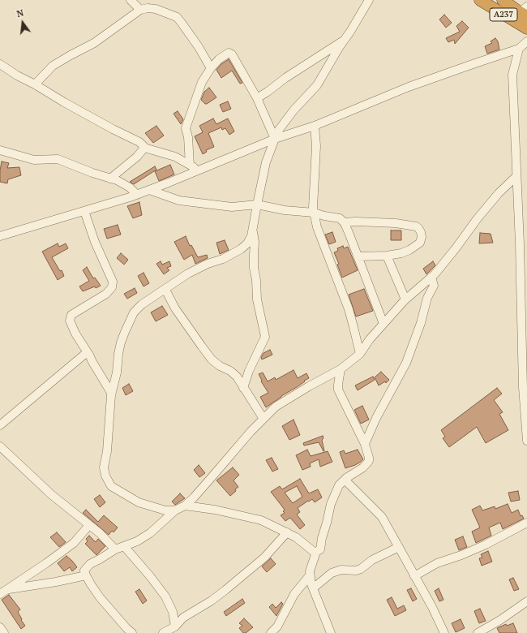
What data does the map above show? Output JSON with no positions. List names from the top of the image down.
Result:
{
  "streets": {
    "highway": ["A237"]
  },
  "north": "top"
}
